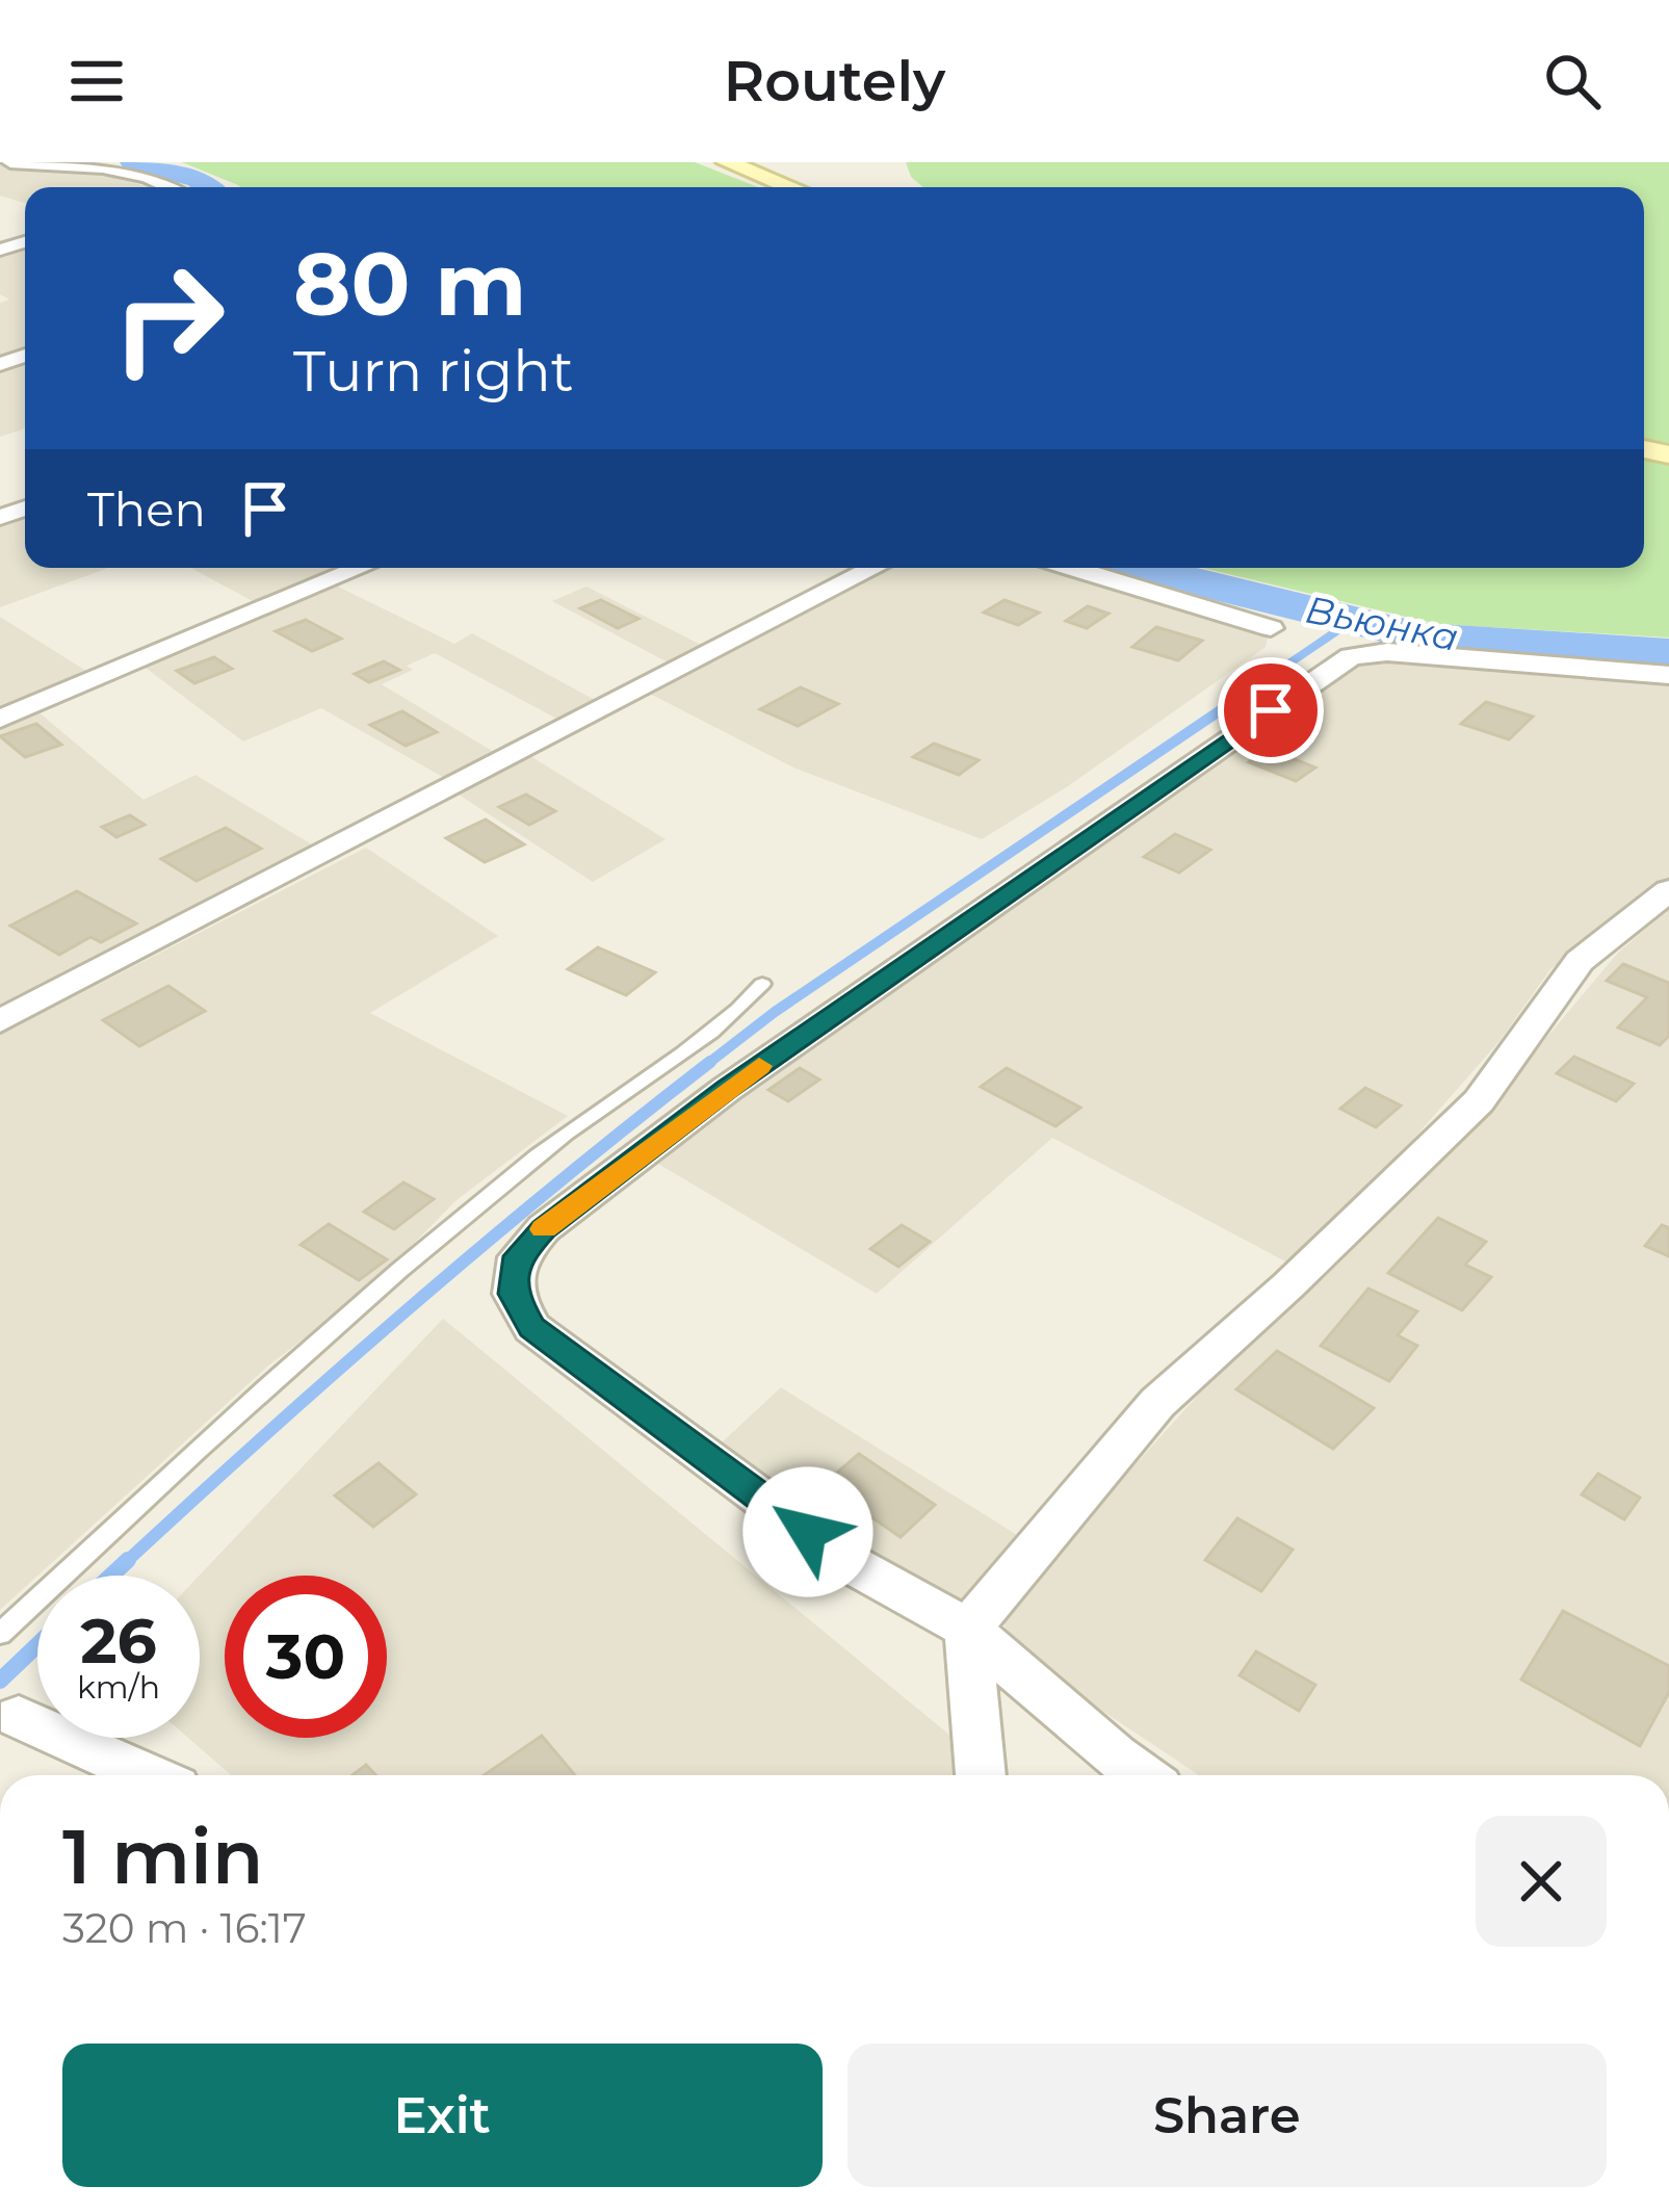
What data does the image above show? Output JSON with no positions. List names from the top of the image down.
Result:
{
  "water": ["Вьюнка"],
  "page": {
    "header": "Routely",
    "turn": ["80 m", "Turn right"],
    "then": "Then",
    "speed": "26 km/h",
    "limit": "30",
    "heading": ["1 min", "320 m · 16:17"],
    "buttons": ["Exit", "Share"]
  }
}
